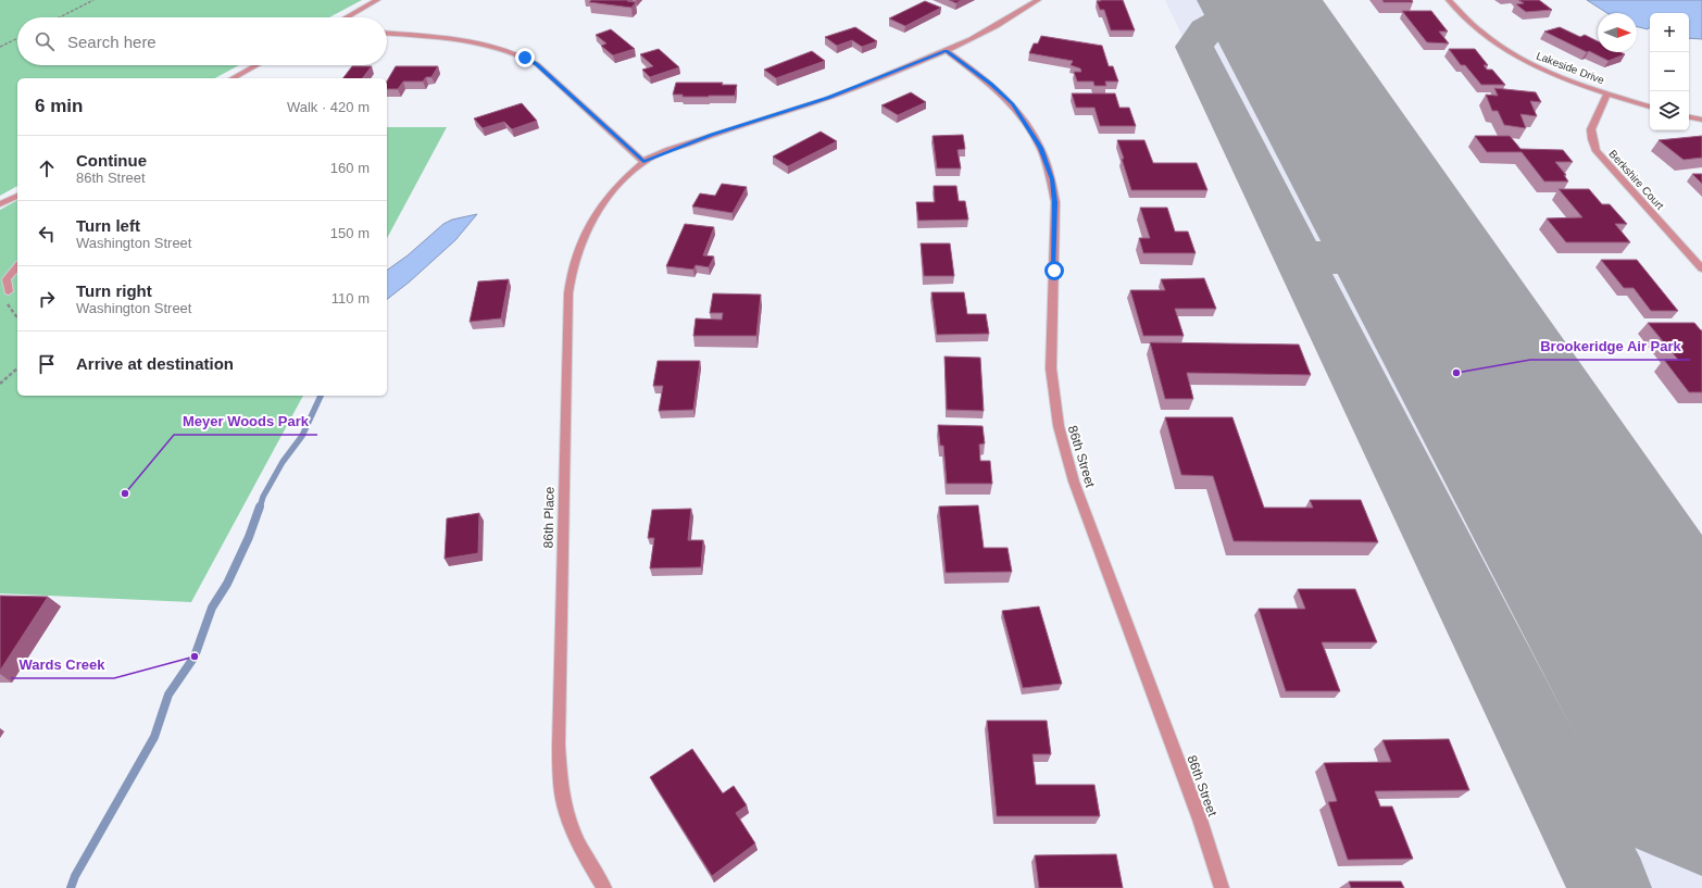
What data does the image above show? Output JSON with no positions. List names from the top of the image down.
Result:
{
  "streets": {
    "street": [
      "Lakeside Drive",
      "Berkshire Court",
      "86th Street",
      "86th Place"
    ]
  },
  "crossings": [
    ["Lakeside Drive", "Berkshire Court"]
  ],
  "places": ["Brookeridge Air Park", "Meyer Woods Park", "Wards Creek"],
  "north": "right",
  "page": {
    "map_buttons": ["+", "−"],
    "search": "Search here",
    "heading": ["6 min", "Walk · 420 m"],
    "list": [
      ["Continue", "86th Street", "160 m"],
      ["Turn left", "Washington Street", "150 m"],
      ["Turn right", "Washington Street", "110 m"],
      "Arrive at destination"
    ]
  }
}
